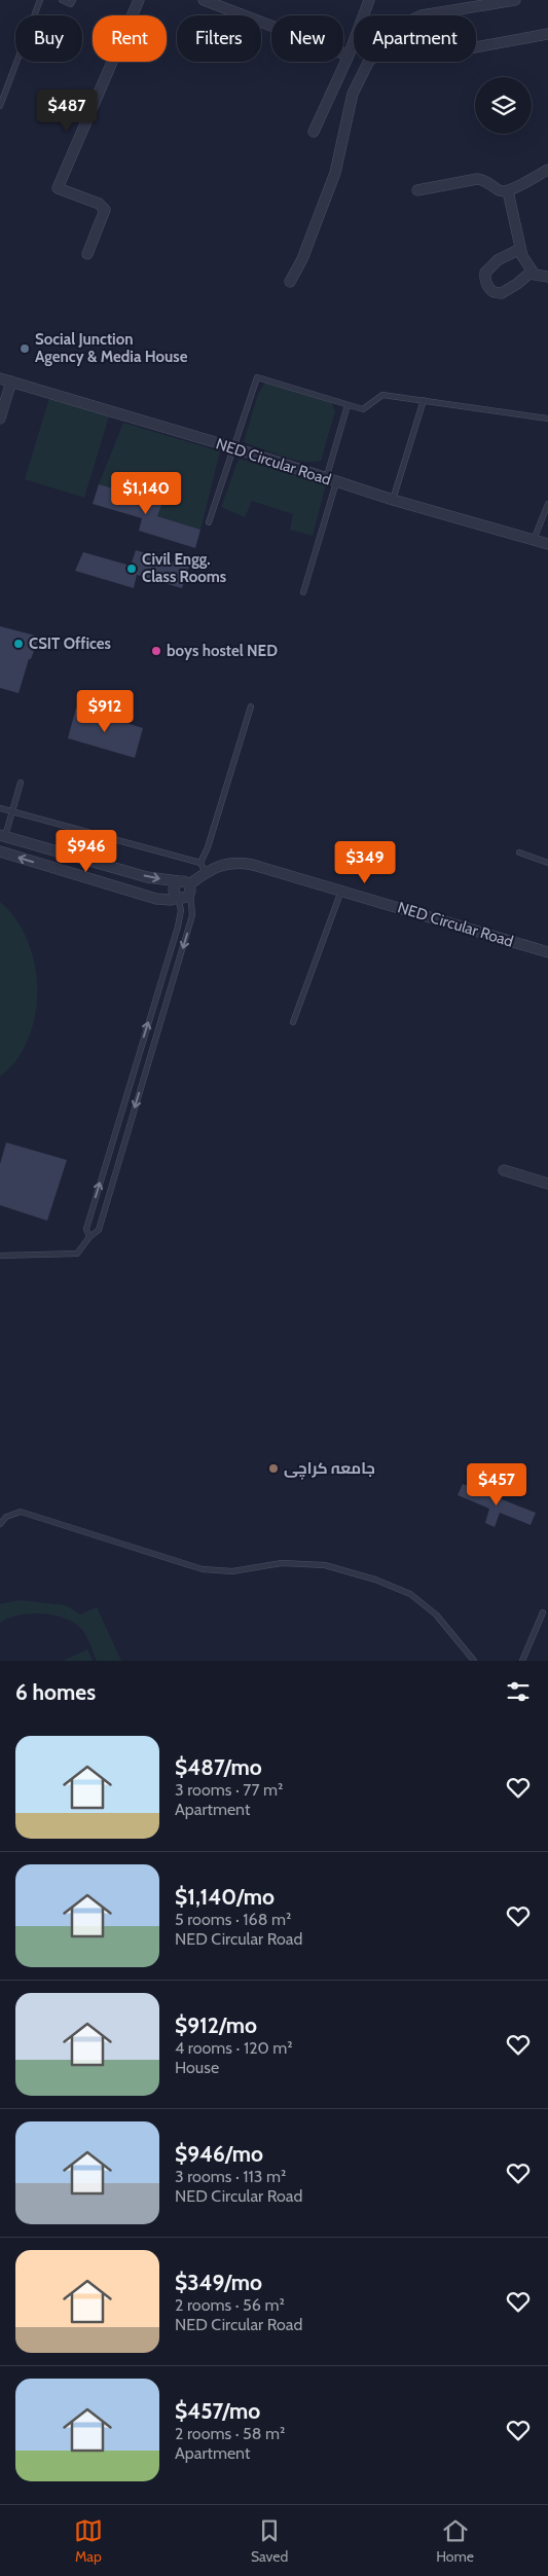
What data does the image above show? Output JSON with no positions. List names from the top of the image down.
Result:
{
  "streets": {
    "street": ["NED Circular Road"]
  },
  "places": [
    "Social Junction Agency & Media House",
    "Civil Engg. Class Rooms",
    "CSIT Offices",
    "boys hostel NED",
    "جامعہ کراچی"
  ],
  "page": {
    "chip": [
      "Buy",
      "Rent",
      "Filters",
      "New",
      "Apartment"
    ],
    "price": [
      "$487",
      "$1,140",
      "$912",
      "$946",
      "$349",
      "$457"
    ],
    "heading": "6 homes",
    "list": [
      {
        "name": "$487/mo",
        "note": "3 rooms · 77 m² · Apartment"
      },
      {
        "name": "$1,140/mo",
        "note": "5 rooms · 168 m² · NED Circular Road"
      },
      {
        "name": "$912/mo",
        "note": "4 rooms · 120 m² · House"
      },
      {
        "name": "$946/mo",
        "note": "3 rooms · 113 m² · NED Circular Road"
      },
      {
        "name": "$349/mo",
        "note": "2 rooms · 56 m² · NED Circular Road"
      },
      {
        "name": "$457/mo",
        "note": "2 rooms · 58 m² · Apartment"
      }
    ],
    "tabs": ["Map", "Saved", "Home"]
  }
}
